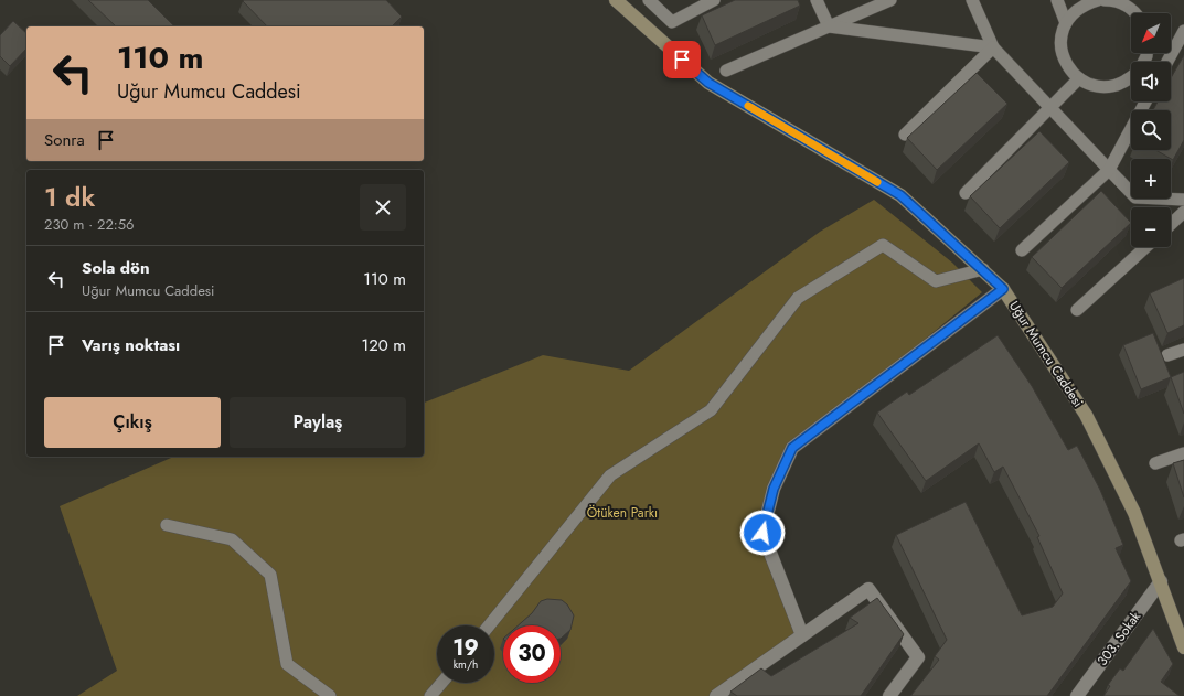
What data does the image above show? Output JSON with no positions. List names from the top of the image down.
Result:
{
  "streets": {
    "main road": ["Uğur Mumcu Caddesi"],
    "street": ["303. Sokak"]
  },
  "crossings": [
    ["Uğur Mumcu Caddesi", "303. Sokak"]
  ],
  "parks": ["Ötüken Parkı"],
  "north": "bottom left",
  "page": {
    "map_buttons": ["+", "−"],
    "turn": ["110 m", "Uğur Mumcu Caddesi"],
    "then": "Sonra",
    "heading": ["1 dk", "230 m · 22:56"],
    "list": [
      {
        "name": "Sola dön",
        "note": "Uğur Mumcu Caddesi",
        "value": "110 m"
      },
      {
        "name": "Varış noktası",
        "value": "120 m"
      }
    ],
    "buttons": ["Çıkış", "Paylaş"],
    "speed": "19 km/h",
    "limit": "30"
  }
}
